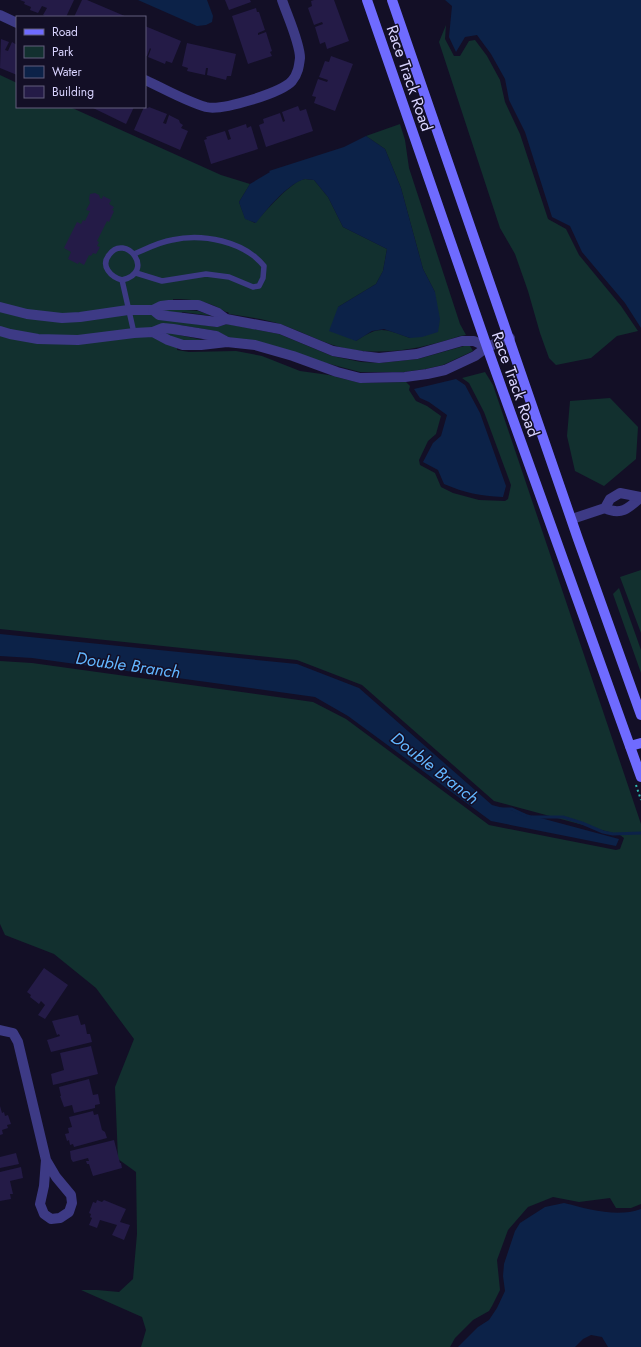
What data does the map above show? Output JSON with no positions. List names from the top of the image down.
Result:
{
  "streets": {
    "main road": ["Race Track Road"]
  },
  "water": ["Double Branch"],
  "legend": [
    "Road",
    "Park",
    "Water",
    "Building"
  ]
}
